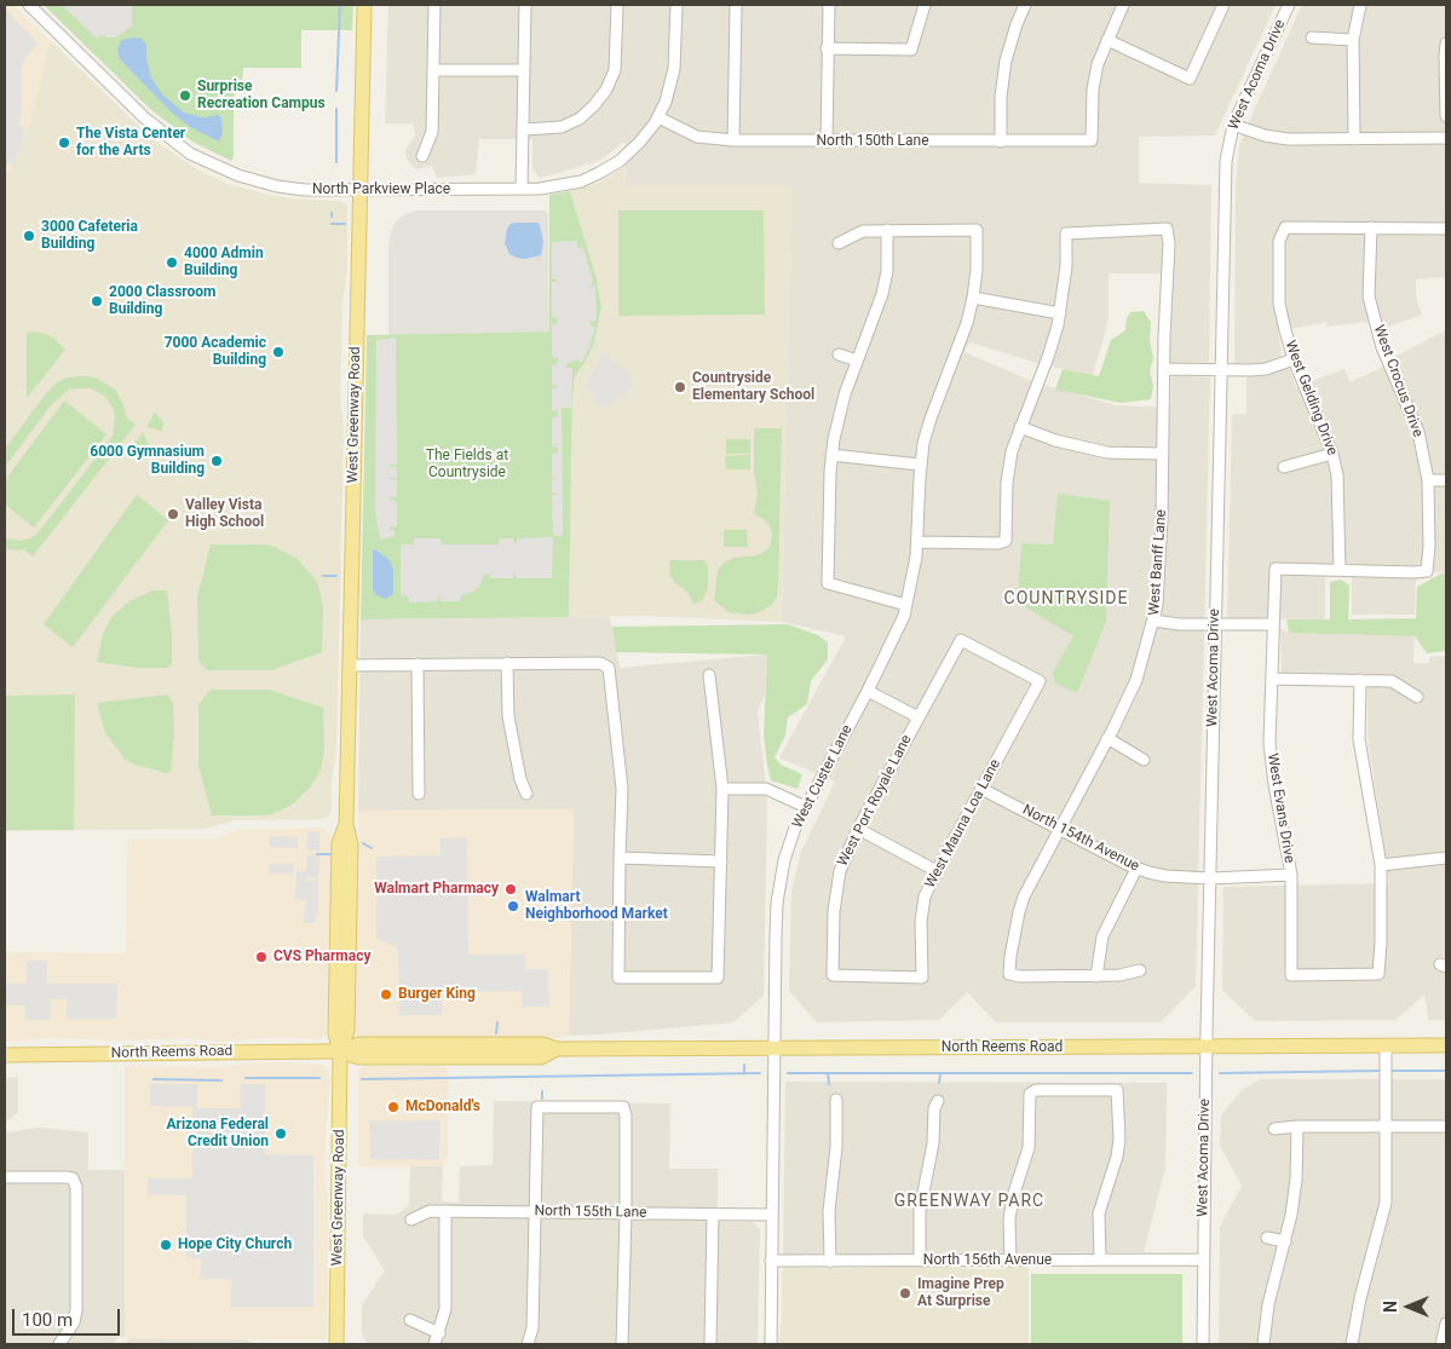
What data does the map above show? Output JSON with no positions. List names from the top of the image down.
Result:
{
  "streets": {
    "main road": ["West Greenway Road", "North Reems Road"],
    "street": [
      "West Acoma Drive",
      "North 150th Lane",
      "North Parkview Place",
      "West Crocus Drive",
      "West Gelding Drive",
      "West Banff Lane",
      "West Custer Lane",
      "West Port Royale Lane",
      "West Evans Drive",
      "West Mauna Loa Lane",
      "North 154th Avenue",
      "North 155th Lane",
      "North 156th Avenue"
    ]
  },
  "crossings": [
    ["West Acoma Drive", "North 154th Avenue"],
    ["West Acoma Drive", "North Reems Road"],
    ["West Acoma Drive", "North 156th Avenue"],
    ["North 150th Lane", "North Parkview Place"],
    ["North Parkview Place", "West Greenway Road"],
    ["West Crocus Drive", "West Gelding Drive"],
    ["West Crocus Drive", "West Evans Drive"],
    ["West Gelding Drive", "West Evans Drive"],
    ["West Greenway Road", "North Reems Road"],
    ["West Banff Lane", "North 154th Avenue"],
    ["West Custer Lane", "North Reems Road"],
    ["West Custer Lane", "North 155th Lane"],
    ["West Custer Lane", "North 156th Avenue"],
    ["West Port Royale Lane", "West Mauna Loa Lane"],
    ["West Evans Drive", "North 154th Avenue"],
    ["West Mauna Loa Lane", "North 154th Avenue"]
  ],
  "districts": ["COUNTRYSIDE", "GREENWAY PARC"],
  "parks": ["The Fields at Countryside"],
  "places": [
    "Surprise Recreation Campus",
    "The Vista Center for the Arts",
    "3000 Cafeteria Building",
    "4000 Admin Building",
    "2000 Classroom Building",
    "7000 Academic Building",
    "Countryside Elementary School",
    "6000 Gymnasium Building",
    "Valley Vista High School",
    "Walmart Pharmacy",
    "Walmart Neighborhood Market",
    "CVS Pharmacy",
    "Burger King",
    "McDonald's",
    "Arizona Federal Credit Union",
    "Hope City Church",
    "Imagine Prep At Surprise"
  ],
  "scale_bar": "100 m",
  "north": "left"
}
